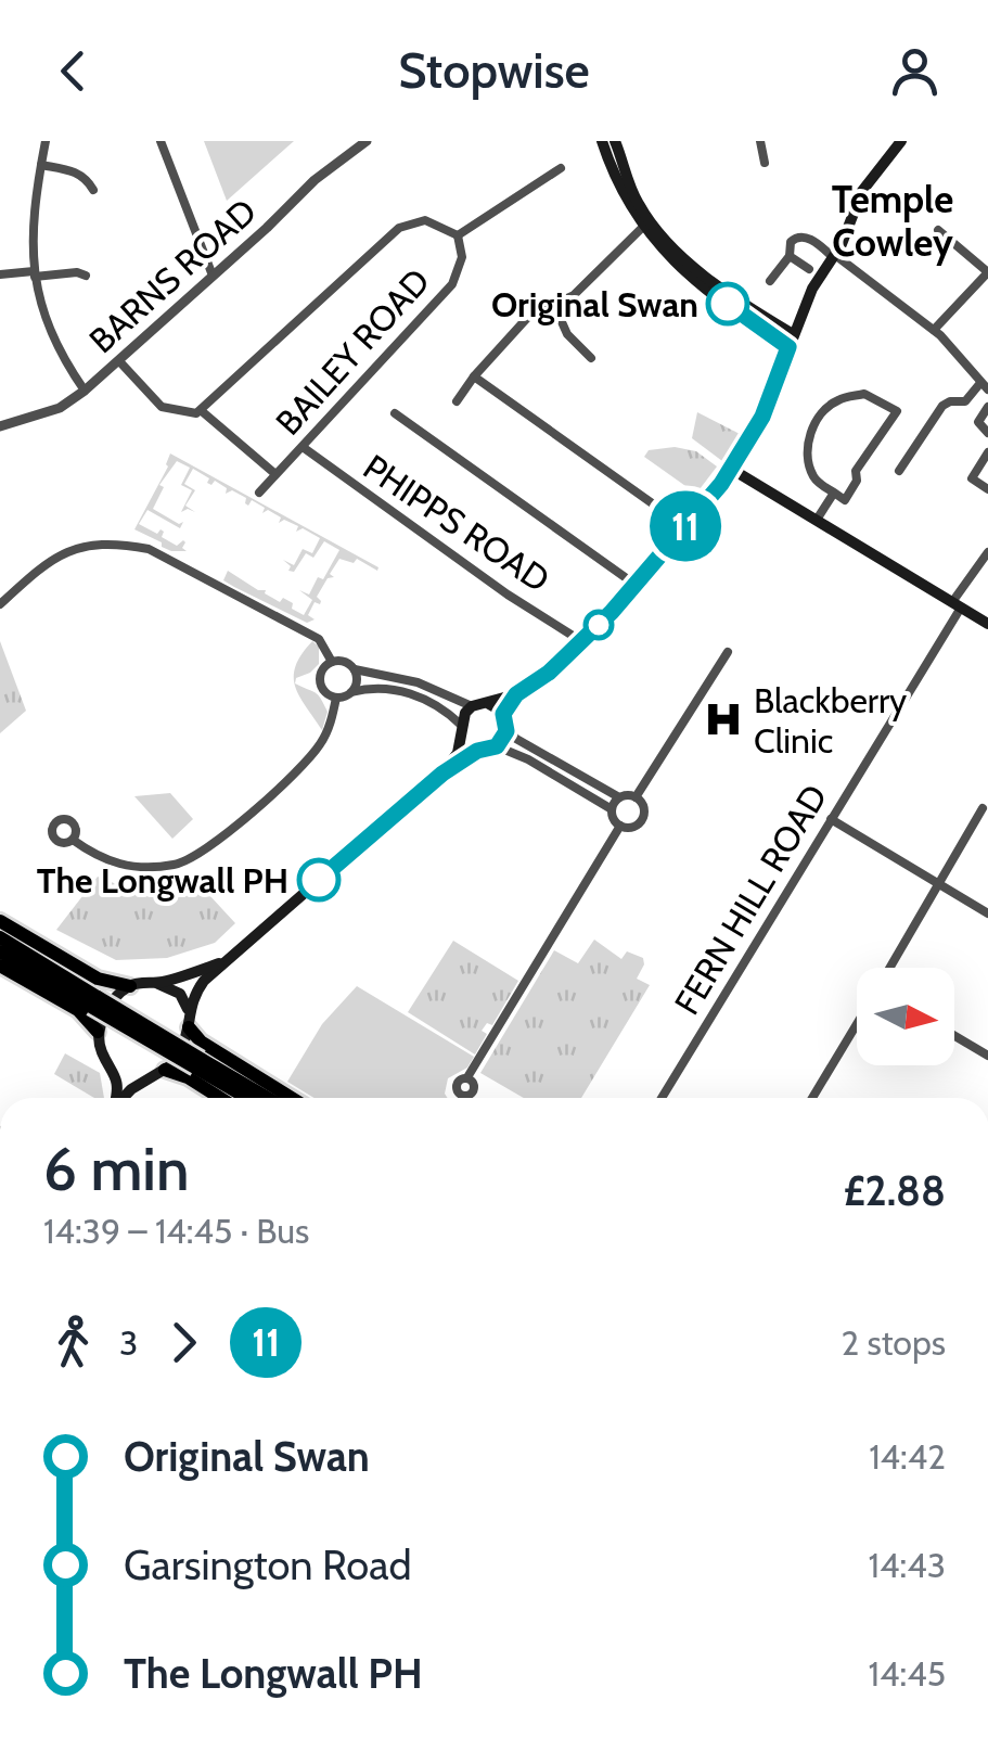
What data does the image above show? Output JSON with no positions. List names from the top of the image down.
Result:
{
  "streets": {
    "street": [
      "BARNS ROAD",
      "BAILEY ROAD",
      "PHIPPS ROAD",
      "FERN HILL ROAD"
    ]
  },
  "crossings": [
    ["BAILEY ROAD", "PHIPPS ROAD"]
  ],
  "districts": ["Temple Cowley"],
  "places": {
    "other": ["Original Swan", "The Longwall PH"],
    "hospital": ["Blackberry Clinic"]
  },
  "lines": ["bus line 11"],
  "north": "right",
  "page": {
    "header": "Stopwise",
    "on_map": "11",
    "heading": ["6 min", "14:39 – 14:45 · Bus", "£2.88"],
    "legs": ["3", "11", "2 stops"],
    "list": [
      {
        "name": "Original Swan",
        "value": "14:42"
      },
      {
        "name": "Garsington Road",
        "value": "14:43"
      },
      {
        "name": "The Longwall PH",
        "value": "14:45"
      }
    ]
  }
}
